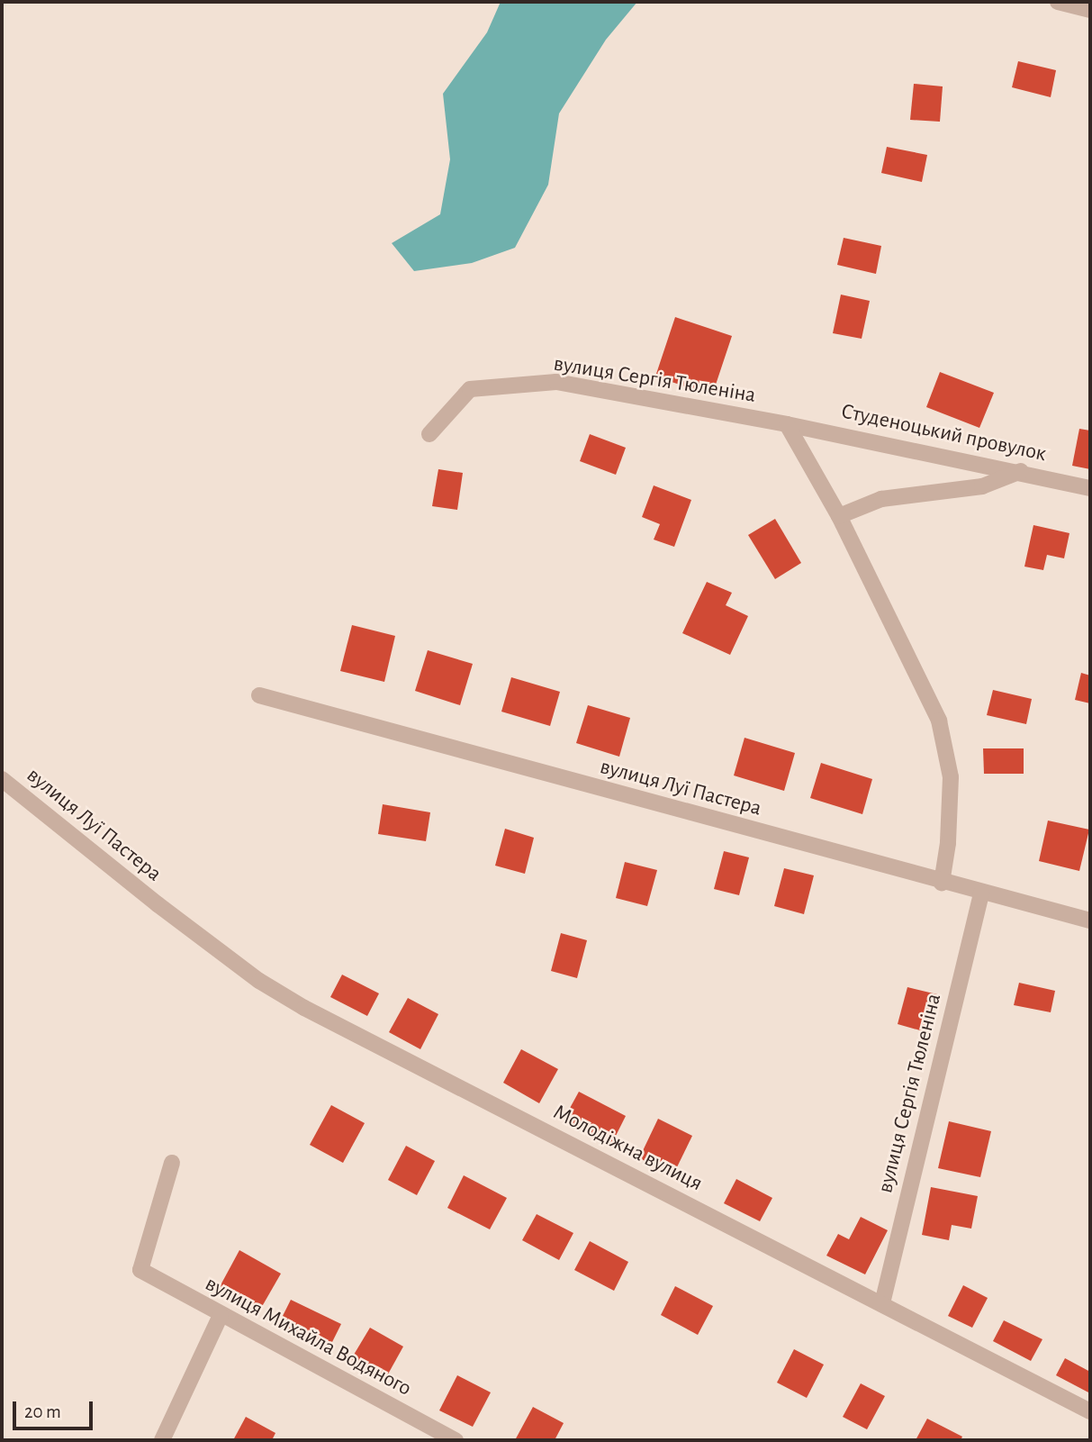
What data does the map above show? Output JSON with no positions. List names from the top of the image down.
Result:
{
  "streets": {
    "street": [
      "вулиця Сергія Тюленіна",
      "Студеноцький провулок",
      "вулиця Луї Пастера",
      "Молодіжна вулиця",
      "вулиця Михайла Водяного"
    ]
  },
  "crossings": [
    ["вулиця Сергія Тюленіна", "Студеноцький провулок"],
    ["вулиця Сергія Тюленіна", "вулиця Луї Пастера"],
    ["вулиця Сергія Тюленіна", "Молодіжна вулиця"],
    ["вулиця Луї Пастера", "Молодіжна вулиця"]
  ],
  "scale_bar": "20 m"
}
